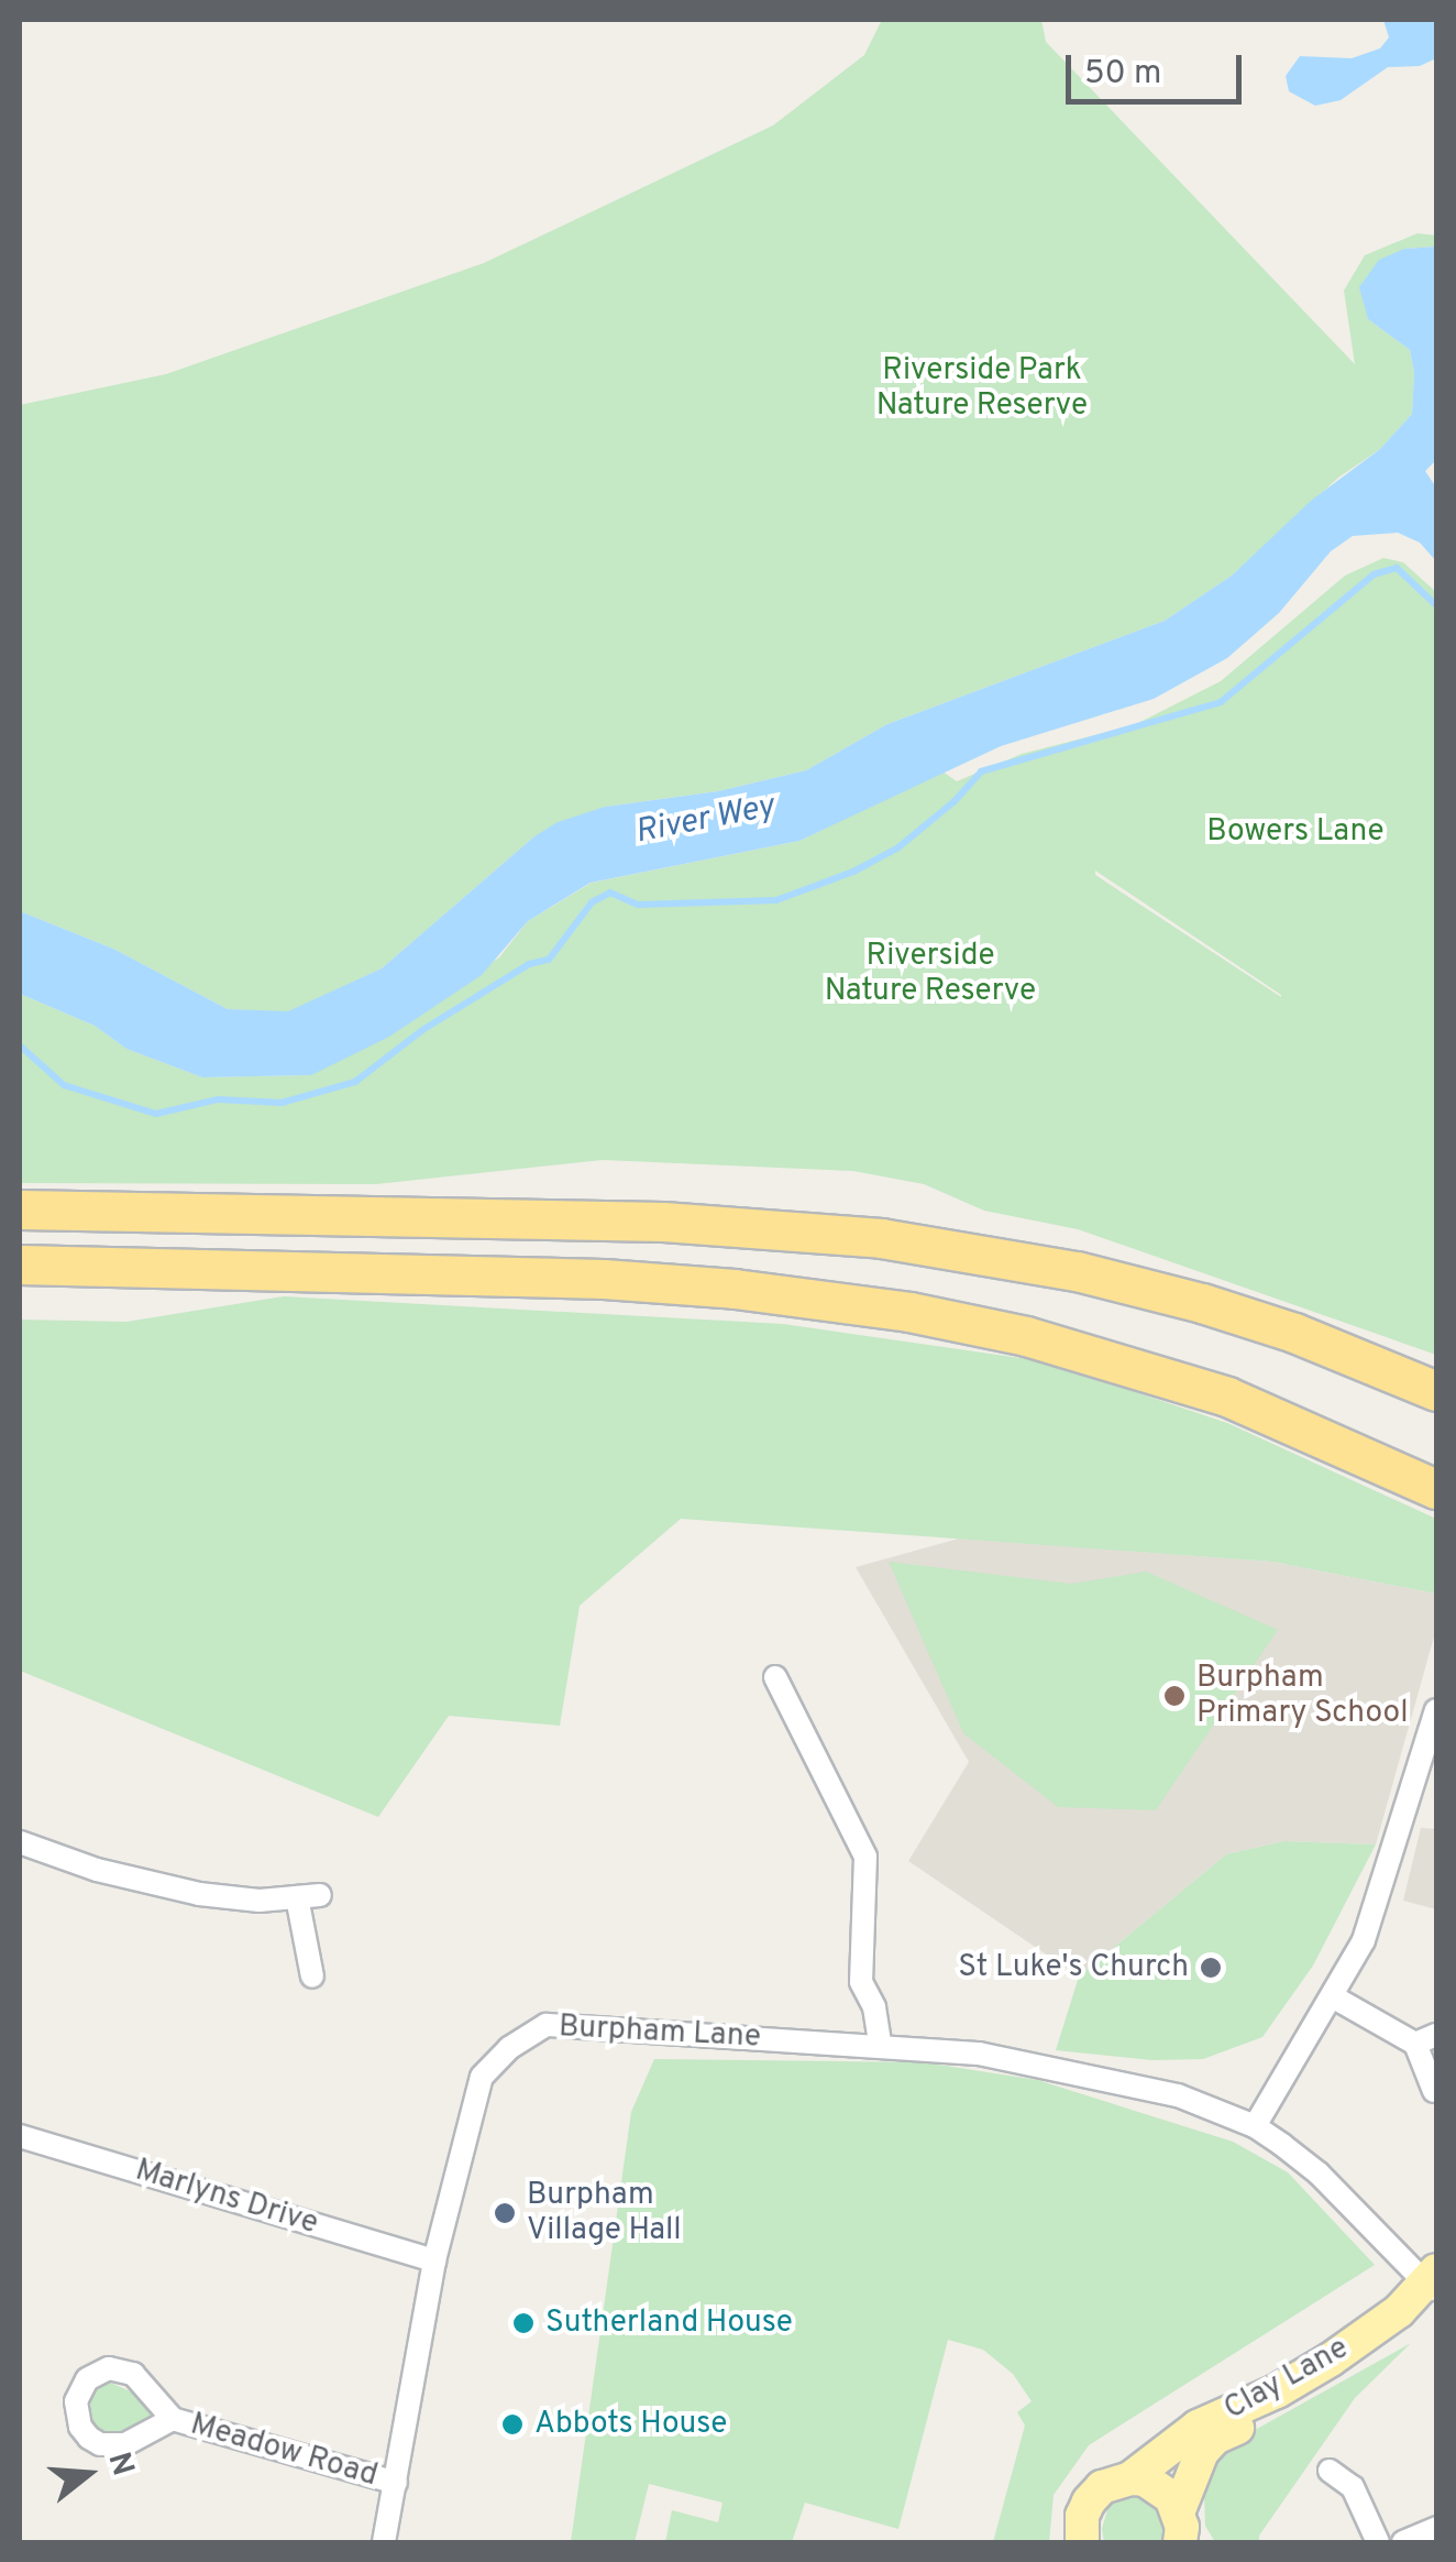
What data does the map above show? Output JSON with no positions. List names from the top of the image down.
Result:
{
  "streets": {
    "main road": ["Clay Lane"],
    "street": ["Burpham Lane", "Marlyns Drive", "Meadow Road"]
  },
  "crossings": [
    ["Burpham Lane", "Marlyns Drive"],
    ["Burpham Lane", "Clay Lane"],
    ["Burpham Lane", "Meadow Road"]
  ],
  "water": ["River Wey"],
  "parks": ["Riverside Park Nature Reserve", "Bowers Lane", "Riverside Nature Reserve"],
  "places": [
    "Burpham Primary School",
    "St Luke's Church",
    "Burpham Village Hall",
    "Sutherland House",
    "Abbots House"
  ],
  "scale_bar": "50 m",
  "north": "right"
}
